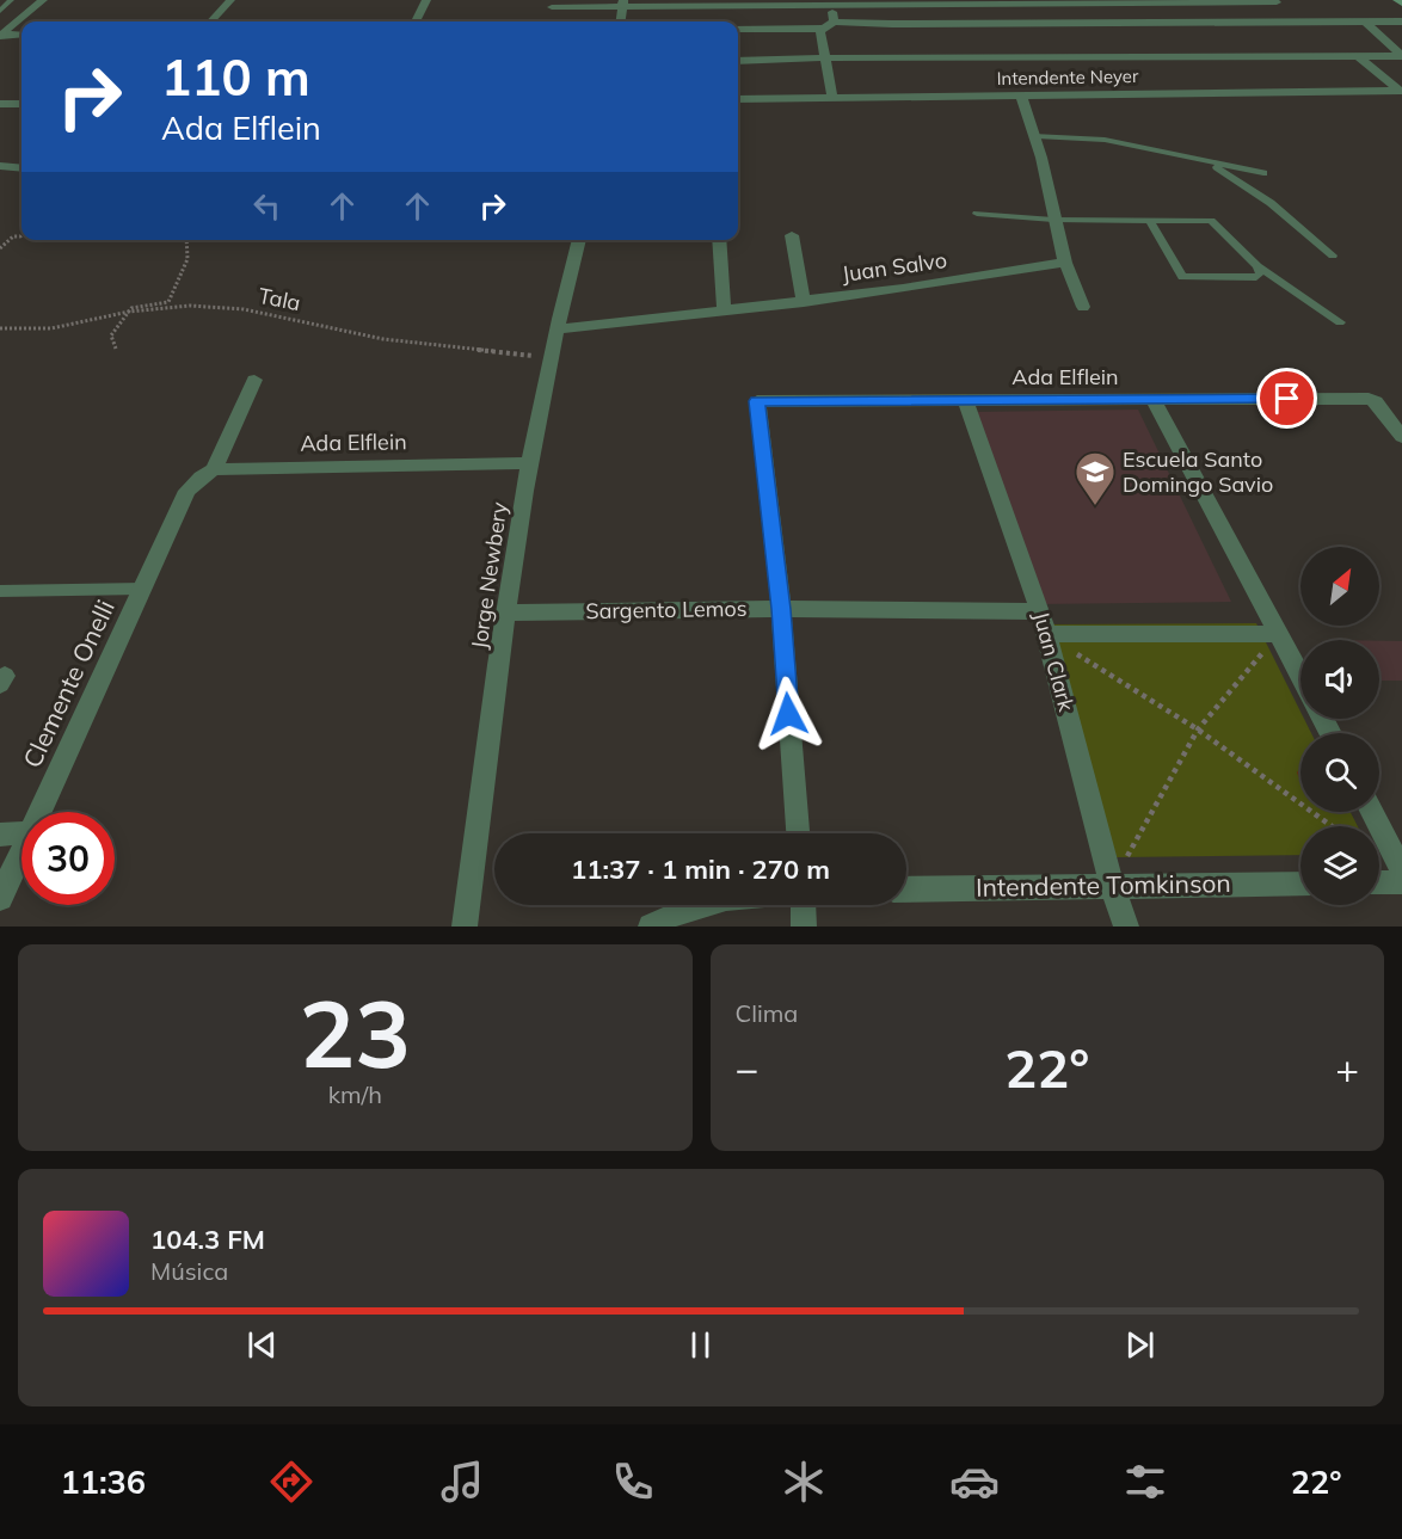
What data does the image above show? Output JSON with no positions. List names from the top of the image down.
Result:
{
  "streets": {
    "street": [
      "Intendente Neyer",
      "Juan Salvo",
      "Ada Elflein",
      "Jorge Newbery",
      "Sargento Lemos",
      "Juan Clark",
      "Clemente Onelli",
      "Intendente Tomkinson"
    ],
    "path": ["Tala"]
  },
  "crossings": [
    ["Juan Salvo", "Jorge Newbery"],
    ["Tala", "Jorge Newbery"],
    ["Ada Elflein", "Jorge Newbery"],
    ["Ada Elflein", "Sargento Lemos"],
    ["Ada Elflein", "Juan Clark"],
    ["Ada Elflein", "Clemente Onelli"],
    ["Jorge Newbery", "Sargento Lemos"],
    ["Sargento Lemos", "Juan Clark"],
    ["Juan Clark", "Intendente Tomkinson"]
  ],
  "places": {
    "school or university": ["Escuela Santo Domingo Savio"]
  },
  "north": "top right",
  "page": {
    "turn": ["110 m", "Ada Elflein"],
    "limit": "30",
    "trip": "11:37 · 1 min · 270 m",
    "tile": [
      ["23", "km/h"],
      "Clima"
    ],
    "heat": ["−", "22°", "+"],
    "song": ["104.3 FM", "Música"],
    "tabs": ["11:36", "22°"]
  }
}
